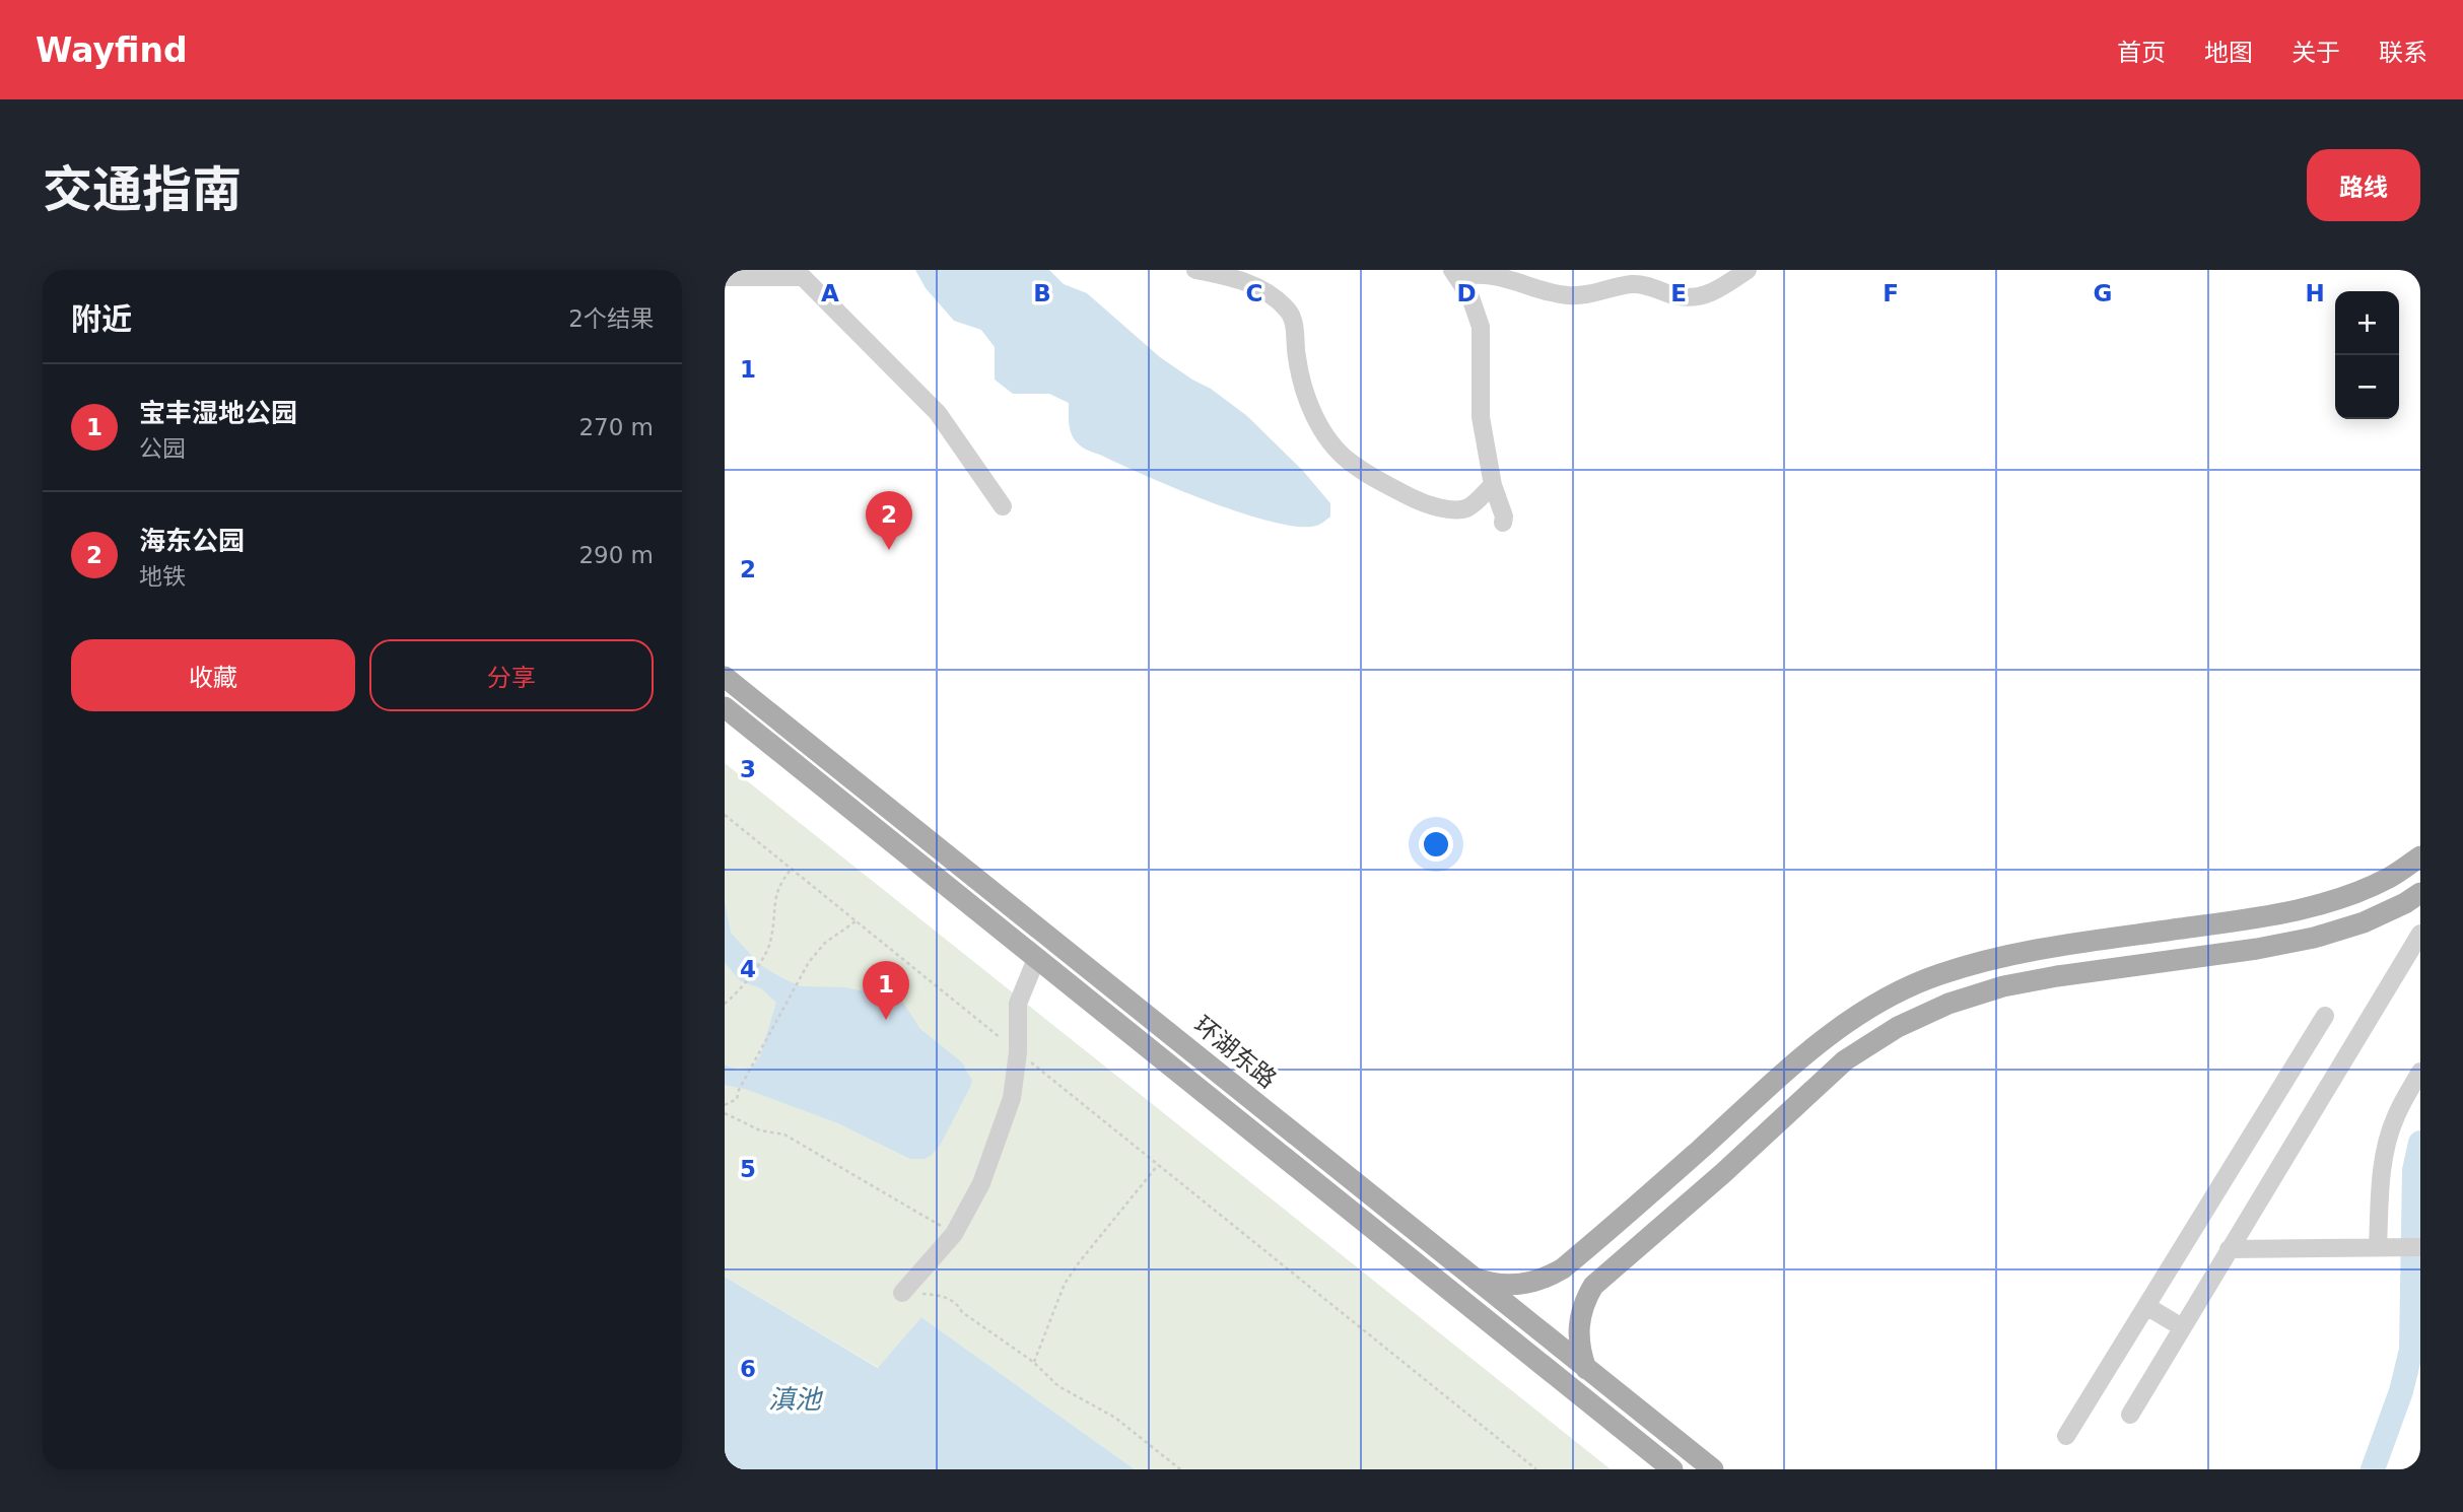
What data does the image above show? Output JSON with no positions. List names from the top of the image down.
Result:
{
  "streets": {
    "main road": ["环湖东路"]
  },
  "water": ["滇池"],
  "page": {
    "header": "Wayfind",
    "nav": [
      "首页",
      "地图",
      "关于",
      "联系"
    ],
    "title": "交通指南",
    "buttons": [
      "路线",
      ["收藏", "分享"]
    ],
    "heading": ["附近", "2个结果"],
    "map_buttons": ["+", "−"],
    "list": [
      {
        "mark": "1",
        "name": "宝丰湿地公园",
        "note": "公园",
        "value": "270 m"
      },
      {
        "mark": "2",
        "name": "海东公园",
        "note": "地铁",
        "value": "290 m"
      }
    ],
    "pins": ["2", "1"]
  },
  "grid": {
    "columns": [
      "A",
      "B",
      "C",
      "D",
      "E",
      "F",
      "G",
      "H"
    ],
    "rows": [
      "1",
      "2",
      "3",
      "4",
      "5",
      "6"
    ]
  }
}
